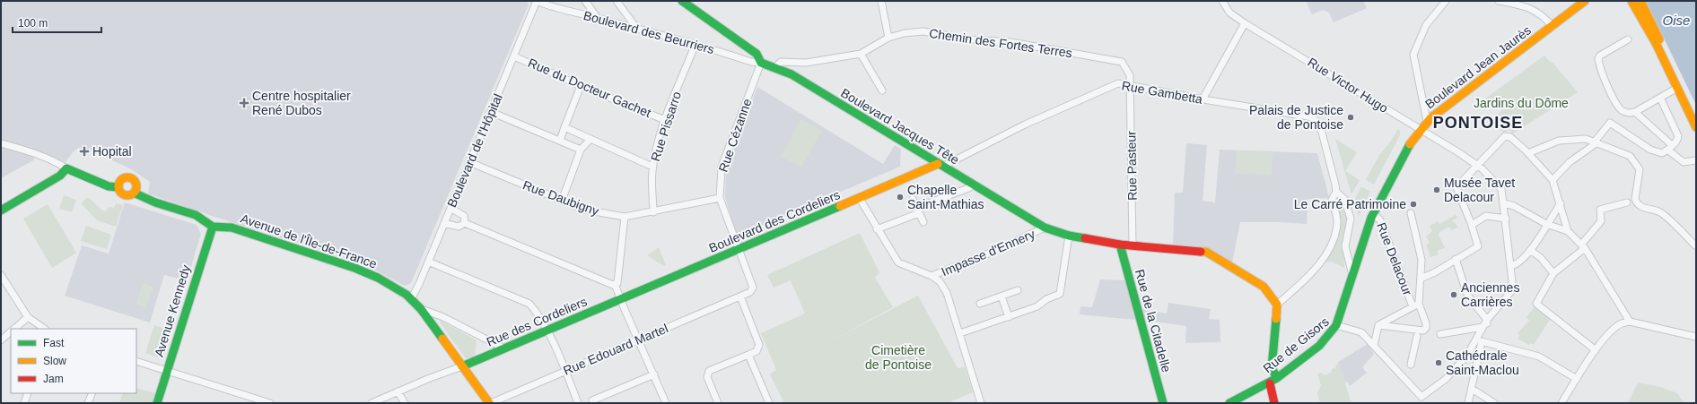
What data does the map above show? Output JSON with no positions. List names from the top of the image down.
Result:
{
  "streets": {
    "street": [
      "Boulevard des Beurriers",
      "Chemin des Fortes Terres",
      "Boulevard Jean Jaurès",
      "Rue Victor Hugo",
      "Rue du Docteur Gachet",
      "Rue Gambetta",
      "Rue Pissarro",
      "Boulevard Jacques Tête",
      "Rue Cézanne",
      "Boulevard de l'Hôpital",
      "Rue Pasteur",
      "Rue Daubigny",
      "Boulevard des Cordeliers",
      "Avenue de l'Île-de-France",
      "Impasse d'Ennery",
      "Rue Delacour",
      "Avenue Kennedy",
      "Rue de la Citadelle",
      "Rue des Cordeliers",
      "Rue de Gisors",
      "Rue Edouard Martel"
    ]
  },
  "crossings": [
    ["Boulevard des Beurriers", "Rue Pissarro"],
    ["Boulevard des Beurriers", "Boulevard Jacques Tête"],
    ["Boulevard des Beurriers", "Rue Cézanne"],
    ["Boulevard des Beurriers", "Boulevard de l'Hôpital"],
    ["Chemin des Fortes Terres", "Rue Gambetta"],
    ["Chemin des Fortes Terres", "Boulevard Jacques Tête"],
    ["Chemin des Fortes Terres", "Rue Pasteur"],
    ["Boulevard Jean Jaurès", "Rue Victor Hugo"],
    ["Boulevard Jean Jaurès", "Rue Delacour"],
    ["Boulevard Jean Jaurès", "Rue de Gisors"],
    ["Rue du Docteur Gachet", "Rue Pissarro"],
    ["Rue du Docteur Gachet", "Boulevard de l'Hôpital"],
    ["Rue Gambetta", "Boulevard Jacques Tête"],
    ["Rue Gambetta", "Rue Pasteur"],
    ["Rue Gambetta", "Boulevard des Cordeliers"],
    ["Rue Pissarro", "Rue Daubigny"],
    ["Boulevard Jacques Tête", "Rue Cézanne"],
    ["Boulevard Jacques Tête", "Rue Pasteur"],
    ["Boulevard Jacques Tête", "Boulevard des Cordeliers"],
    ["Boulevard Jacques Tête", "Impasse d'Ennery"],
    ["Boulevard Jacques Tête", "Rue de la Citadelle"],
    ["Rue Cézanne", "Rue Daubigny"],
    ["Rue Cézanne", "Boulevard des Cordeliers"],
    ["Rue Cézanne", "Rue Edouard Martel"],
    ["Boulevard de l'Hôpital", "Rue Daubigny"],
    ["Boulevard de l'Hôpital", "Avenue de l'Île-de-France"],
    ["Boulevard des Cordeliers", "Rue des Cordeliers"],
    ["Boulevard des Cordeliers", "Rue Edouard Martel"],
    ["Avenue de l'Île-de-France", "Avenue Kennedy"],
    ["Avenue de l'Île-de-France", "Rue des Cordeliers"],
    ["Avenue de l'Île-de-France", "Rue Edouard Martel"]
  ],
  "districts": ["PONTOISE"],
  "water": ["Oise"],
  "parks": ["Jardins du Dôme", "Cimetière de Pontoise"],
  "places": {
    "health": ["Centre hospitalier René Dubos", "Hopital"],
    "other": [
      "Palais de Justice de Pontoise",
      "Musée Tavet Delacour",
      "Chapelle Saint-Mathias",
      "Le Carré Patrimoine",
      "Anciennes Carrières",
      "Cathédrale Saint-Maclou"
    ]
  },
  "legend": ["Fast", "Slow", "Jam"],
  "scale_bar": "100 m"
}
